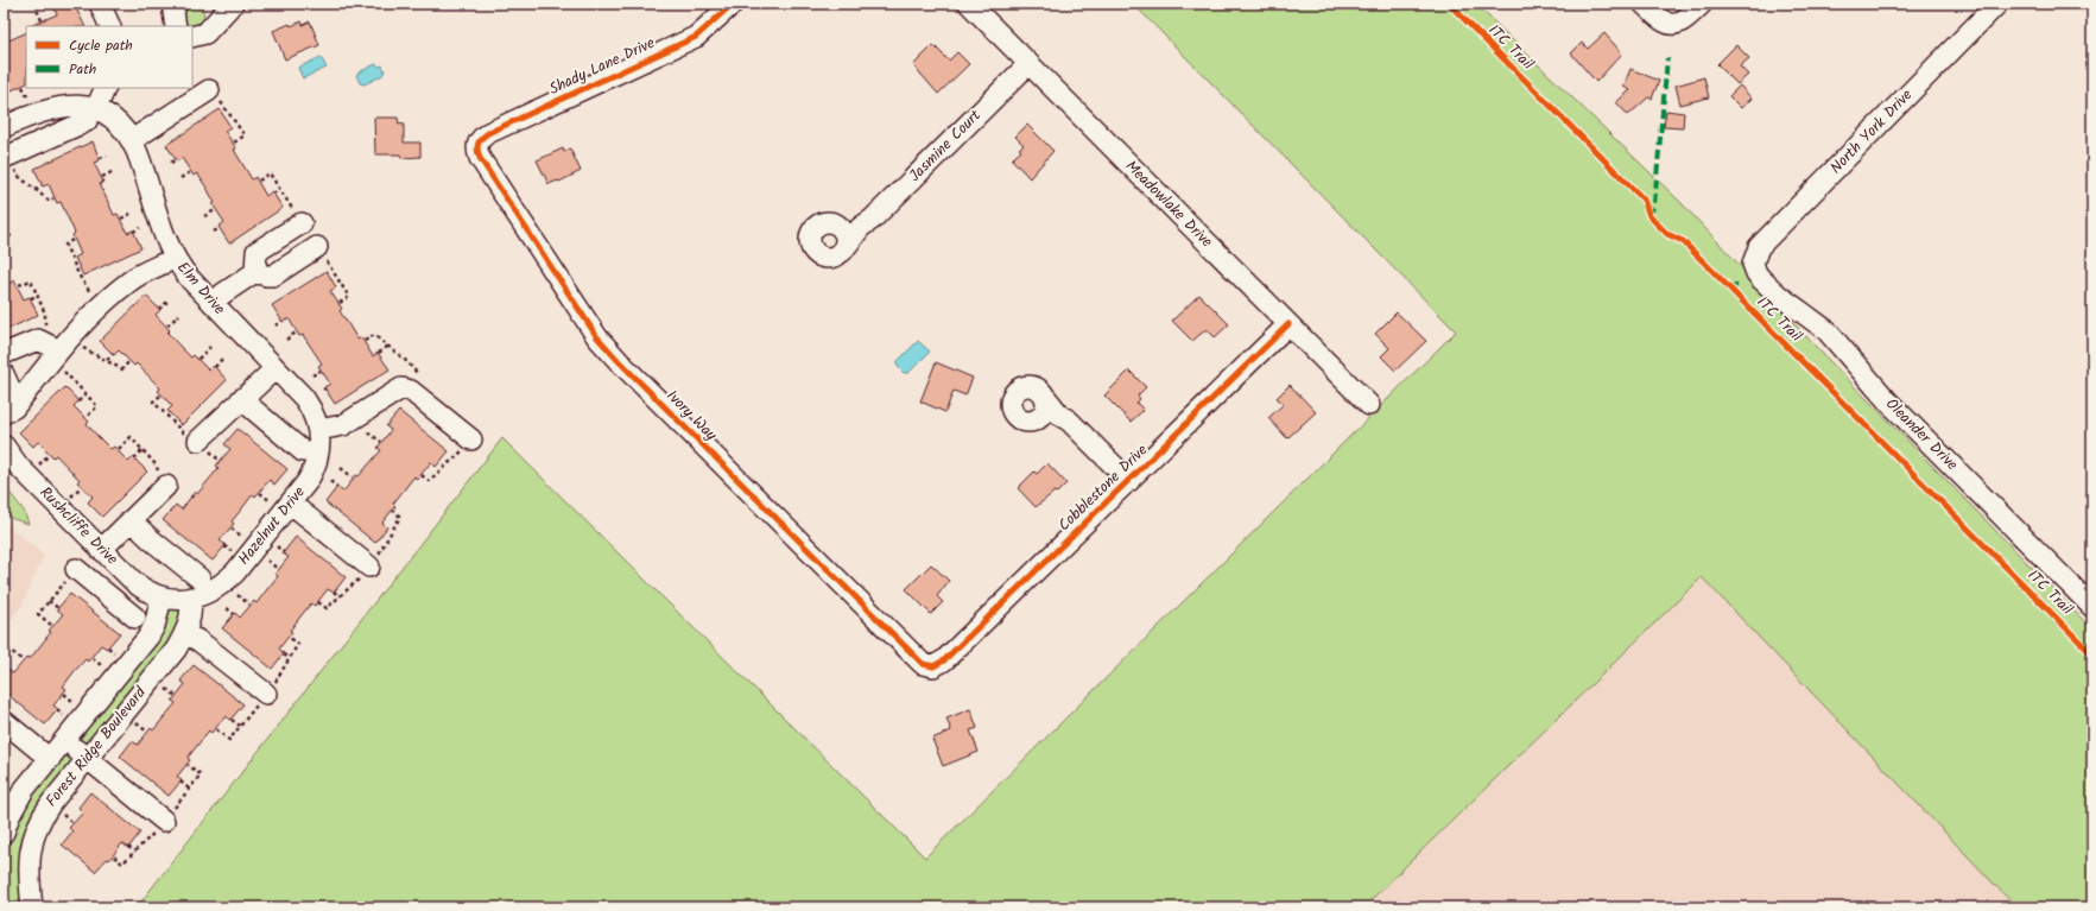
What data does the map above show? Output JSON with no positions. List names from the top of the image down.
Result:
{
  "streets": {
    "street": [
      "Shady Lane Drive",
      "North York Drive",
      "Jasmine Court",
      "Meadowlake Drive",
      "Elm Drive",
      "Ivory Way",
      "Oleander Drive",
      "Cobblestone Drive",
      "Rushcliffe Drive",
      "Hazelnut Drive",
      "Forest Ridge Boulevard"
    ],
    "cycle path": ["ITC Trail"]
  },
  "crossings": [
    ["Shady Lane Drive", "Ivory Way"],
    ["North York Drive", "Oleander Drive"],
    ["Jasmine Court", "Meadowlake Drive"],
    ["Meadowlake Drive", "Cobblestone Drive"],
    ["Elm Drive", "Hazelnut Drive"],
    ["Ivory Way", "Cobblestone Drive"],
    ["Rushcliffe Drive", "Hazelnut Drive"],
    ["Rushcliffe Drive", "Forest Ridge Boulevard"],
    ["Hazelnut Drive", "Forest Ridge Boulevard"]
  ],
  "legend": ["Cycle path", "Path"]
}
